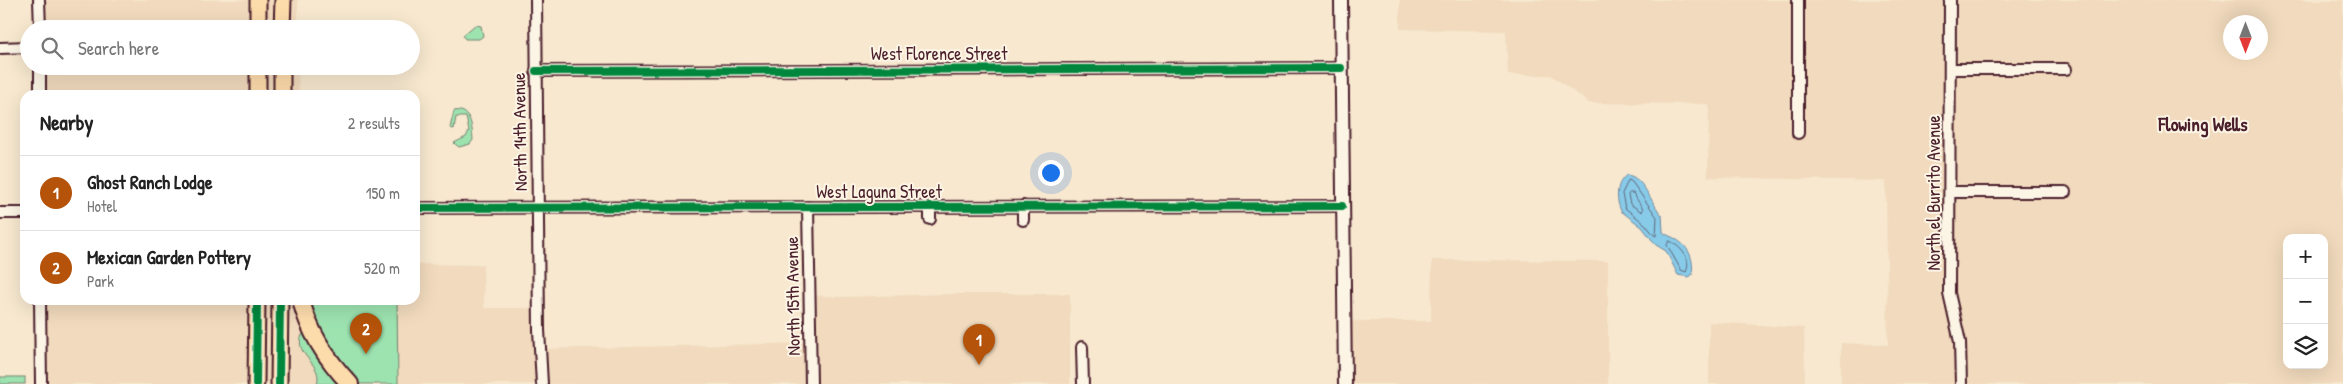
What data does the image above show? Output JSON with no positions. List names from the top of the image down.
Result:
{
  "streets": {
    "street": [
      "West Florence Street",
      "North 14th Avenue",
      "West Laguna Street",
      "North el Burrito Avenue",
      "North 15th Avenue"
    ]
  },
  "crossings": [
    ["West Florence Street", "North 14th Avenue"],
    ["North 14th Avenue", "West Laguna Street"],
    ["West Laguna Street", "North 15th Avenue"]
  ],
  "districts": ["Flowing Wells"],
  "north": "bottom",
  "page": {
    "search": "Search here",
    "heading": ["Nearby", "2 results"],
    "list": [
      {
        "mark": "1",
        "name": "Ghost Ranch Lodge",
        "note": "Hotel",
        "value": "150 m"
      },
      {
        "mark": "2",
        "name": "Mexican Garden Pottery",
        "note": "Park",
        "value": "520 m"
      }
    ],
    "map_buttons": ["+", "−"],
    "pins": ["2", "1"]
  }
}
